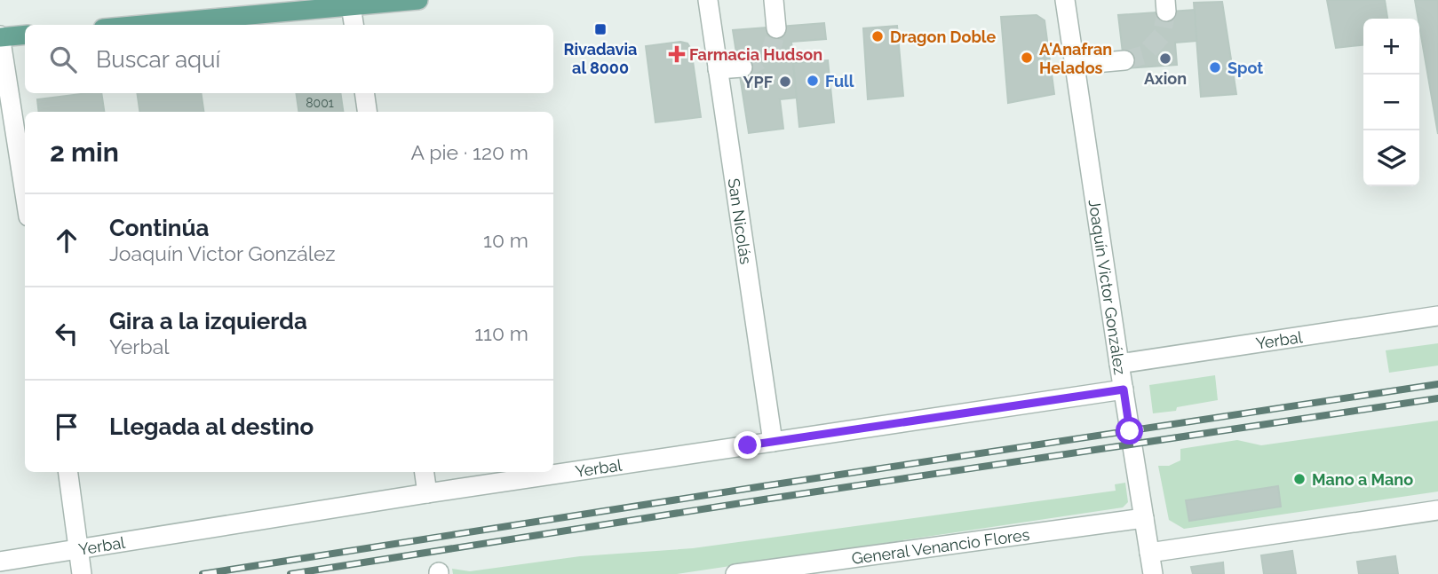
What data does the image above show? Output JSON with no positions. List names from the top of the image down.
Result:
{
  "streets": {
    "street": [
      "San Nicolás",
      "Joaquín Victor González",
      "Yerbal",
      "General Venancio Flores"
    ]
  },
  "crossings": [
    ["San Nicolás", "Yerbal"],
    ["Joaquín Victor González", "Yerbal"],
    ["Joaquín Victor González", "General Venancio Flores"]
  ],
  "places": {
    "transit": ["Rivadavia al 8000"],
    "other": [
      "Dragon Doble",
      "A'Anafran Helados",
      "Axion",
      "Spot",
      "Full",
      "YPF",
      "Mano a Mano"
    ],
    "health": ["Farmacia Hudson"]
  },
  "house_numbers": ["8001"],
  "page": {
    "map_buttons": ["+", "−"],
    "search": "Buscar aquí",
    "heading": ["2 min", "A pie · 120 m"],
    "list": [
      ["Continúa", "Joaquín Victor González", "10 m"],
      ["Gira a la izquierda", "Yerbal", "110 m"],
      "Llegada al destino"
    ]
  }
}
